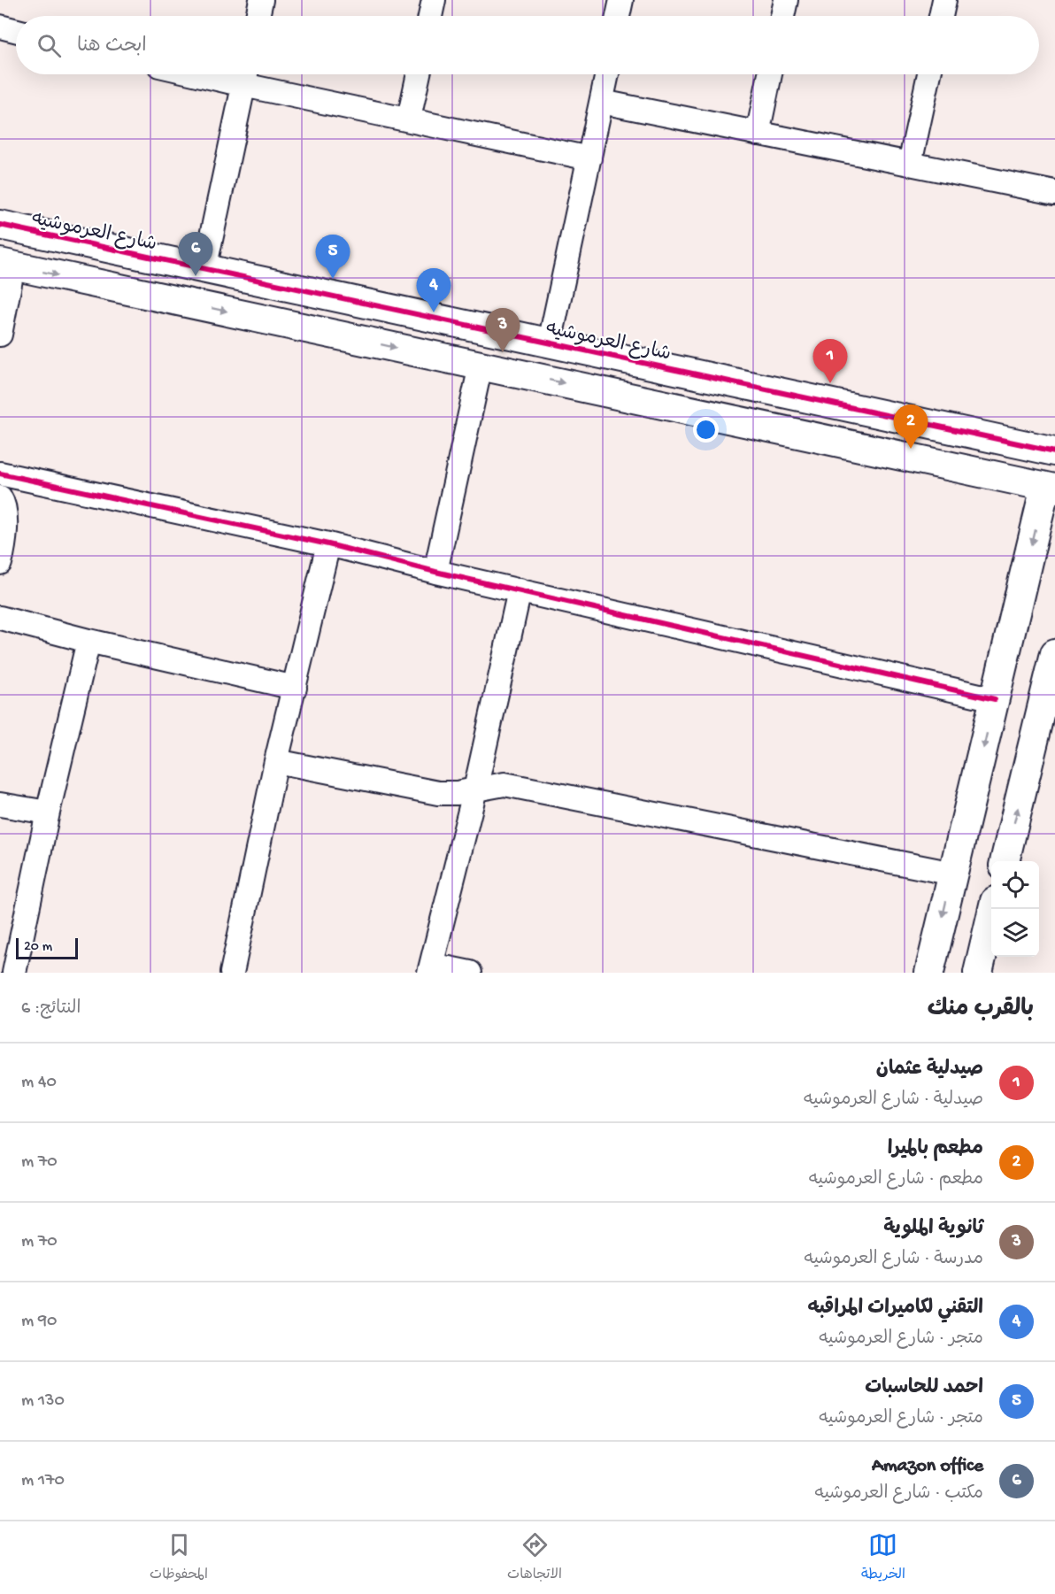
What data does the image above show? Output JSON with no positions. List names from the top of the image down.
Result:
{
  "streets": {
    "street": ["شارع العرموشيه"]
  },
  "scale_bar": "20 m",
  "page": {
    "search": "ابحث هنا",
    "pins": [
      "6",
      "5",
      "4",
      "3",
      "1",
      "2"
    ],
    "scale": "20 m",
    "heading": ["بالقرب منك", "النتائج: 6"],
    "list": [
      {
        "mark": "1",
        "name": "صيدلية عثمان",
        "note": "صيدلية · شارع العرموشيه",
        "value": "40 m"
      },
      {
        "mark": "2",
        "name": "مطعم بالميرا",
        "note": "مطعم · شارع العرموشيه",
        "value": "70 m"
      },
      {
        "mark": "3",
        "name": "ثانوية الملوية",
        "note": "مدرسة · شارع العرموشيه",
        "value": "70 m"
      },
      {
        "mark": "4",
        "name": "التقني لكاميرات المراقبه",
        "note": "متجر · شارع العرموشيه",
        "value": "90 m"
      },
      {
        "mark": "5",
        "name": "احمد للحاسبات",
        "note": "متجر · شارع العرموشيه",
        "value": "130 m"
      },
      {
        "mark": "6",
        "name": "Amazon office",
        "note": "مكتب · شارع العرموشيه",
        "value": "170 m"
      }
    ],
    "nav": ["الخريطة", "الاتجاهات", "المحفوظات"]
  }
}
